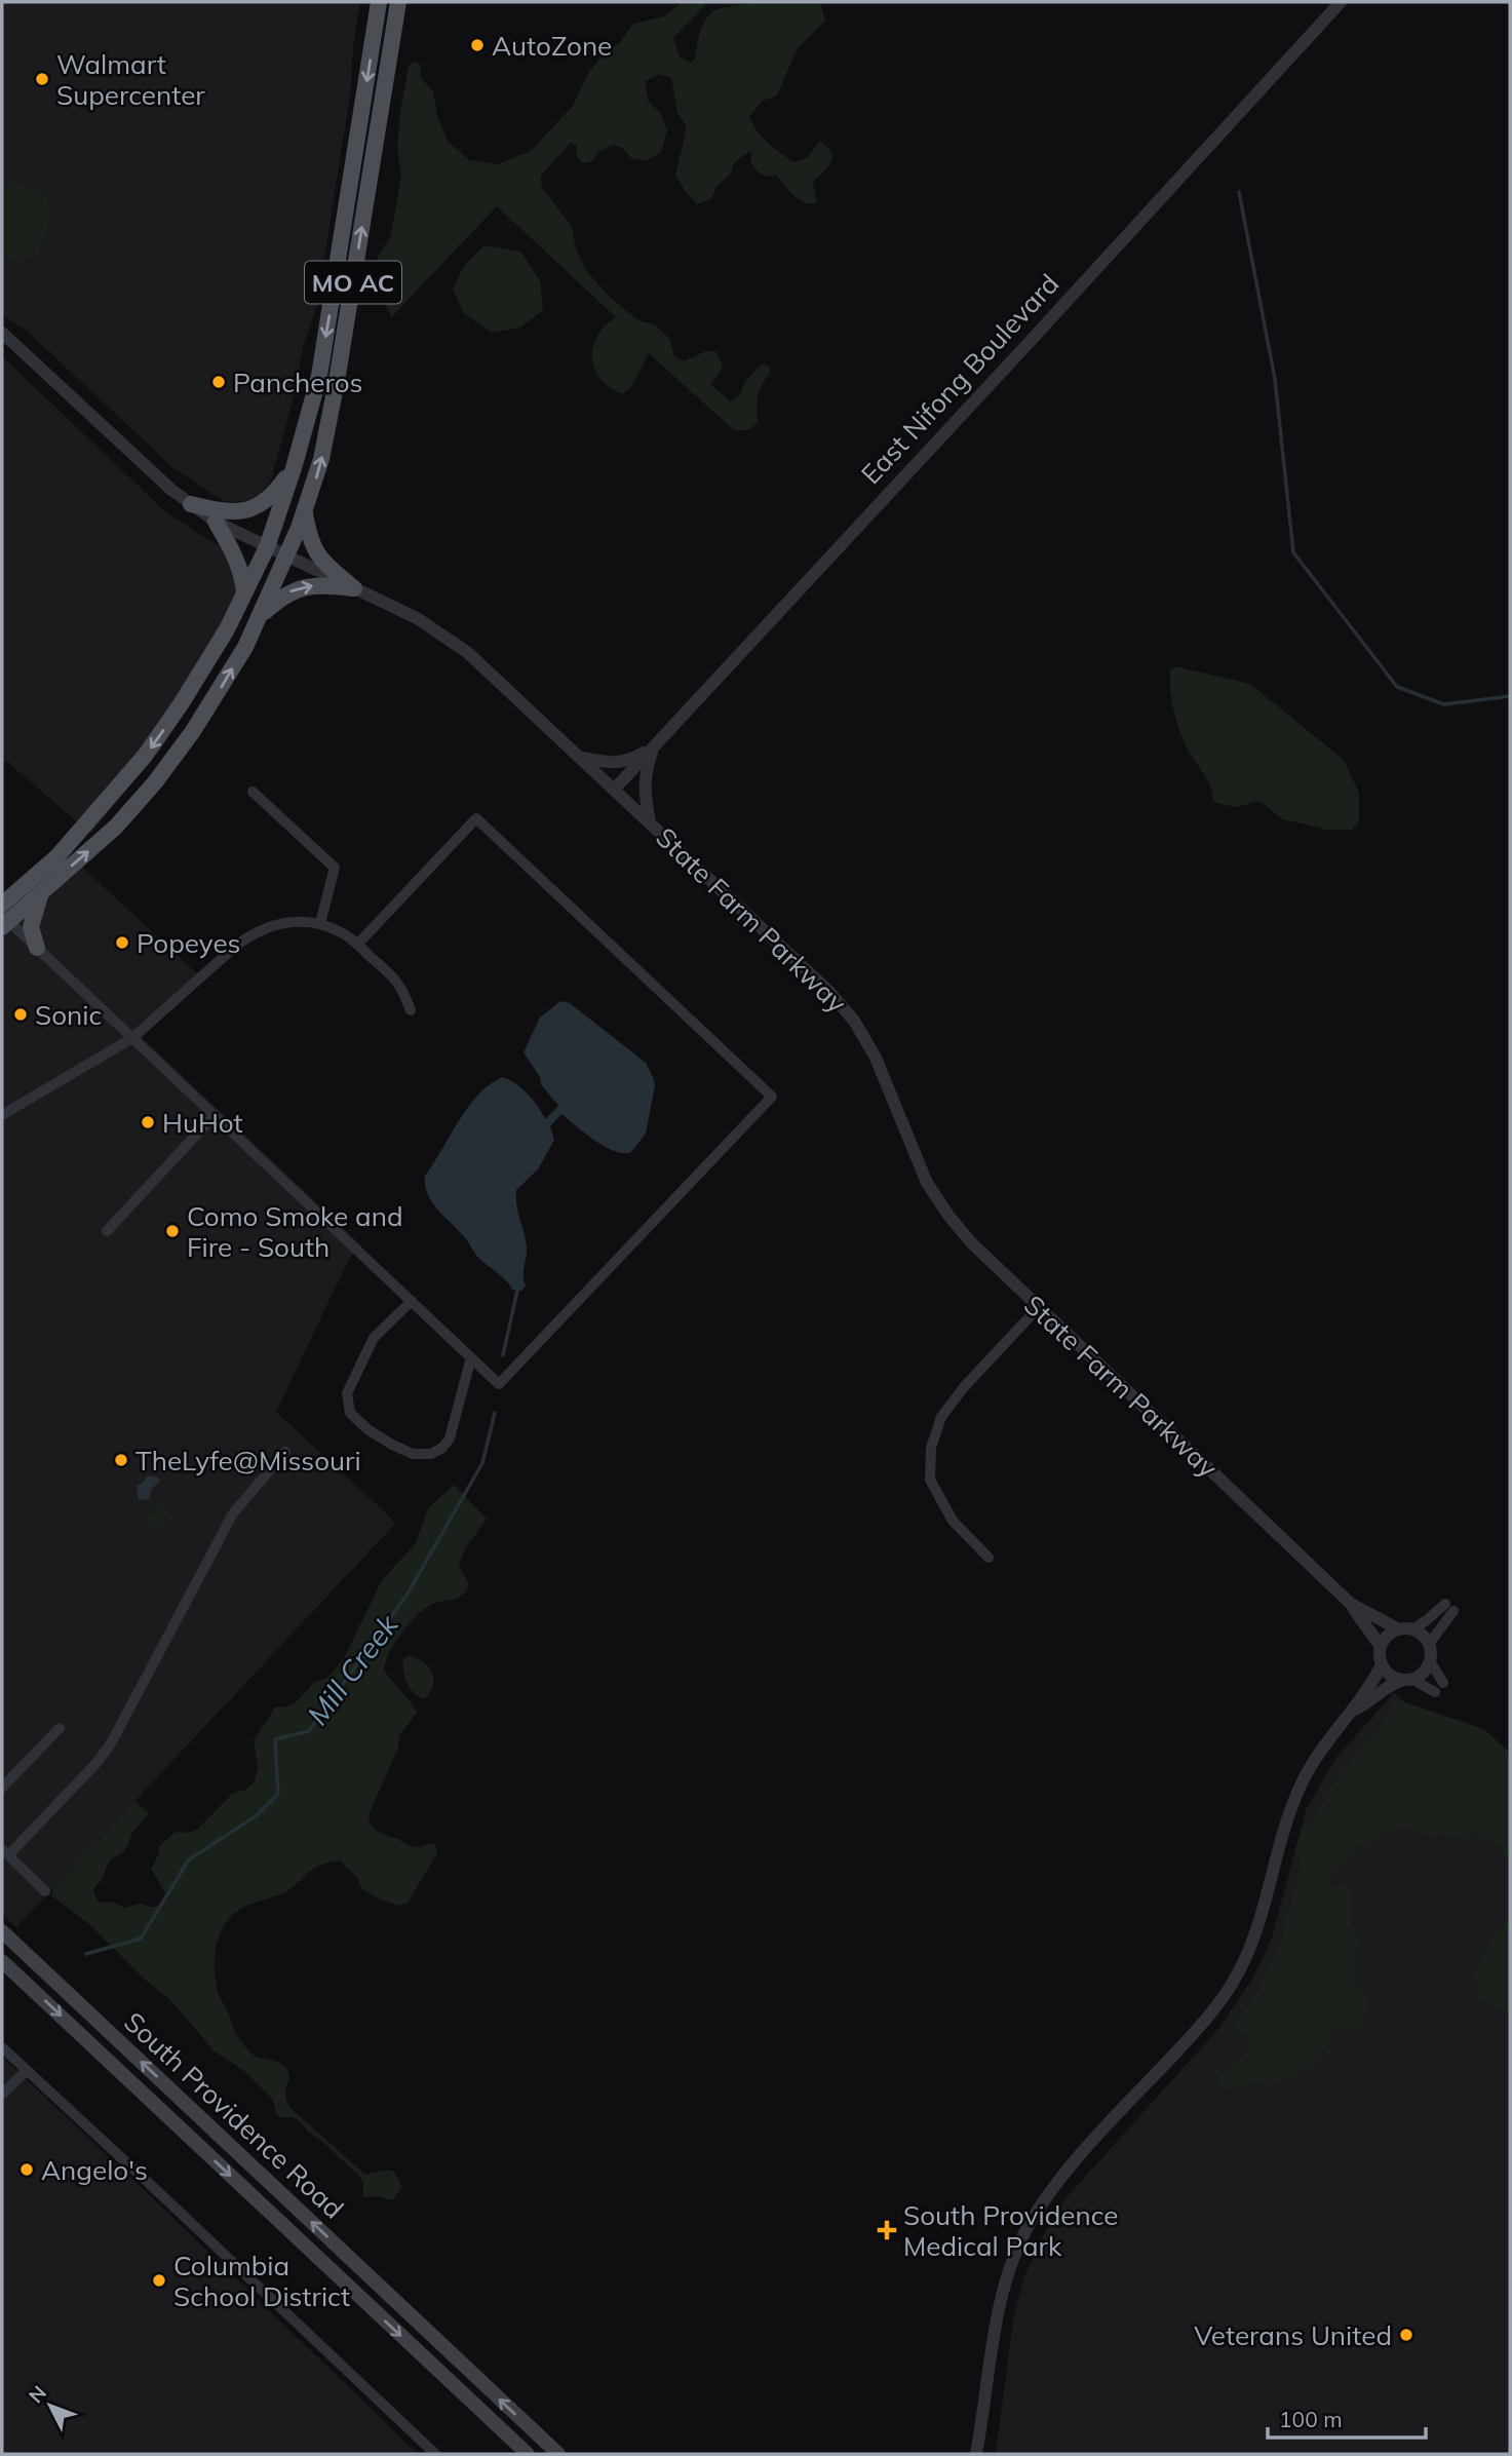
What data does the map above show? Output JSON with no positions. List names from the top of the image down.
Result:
{
  "streets": {
    "main road": ["MO AC", "South Providence Road"],
    "street": ["East Nifong Boulevard", "State Farm Parkway"]
  },
  "crossings": [
    ["MO AC", "State Farm Parkway"],
    ["East Nifong Boulevard", "State Farm Parkway"]
  ],
  "water": ["Mill Creek"],
  "places": {
    "other": [
      "AutoZone",
      "Walmart Supercenter",
      "Pancheros",
      "Popeyes",
      "Sonic",
      "HuHot",
      "Como Smoke and Fire - South",
      "TheLyfe@Missouri",
      "Angelo's",
      "Columbia School District",
      "Veterans United"
    ],
    "health": ["South Providence Medical Park"]
  },
  "scale_bar": "100 m",
  "north": "top left"
}
